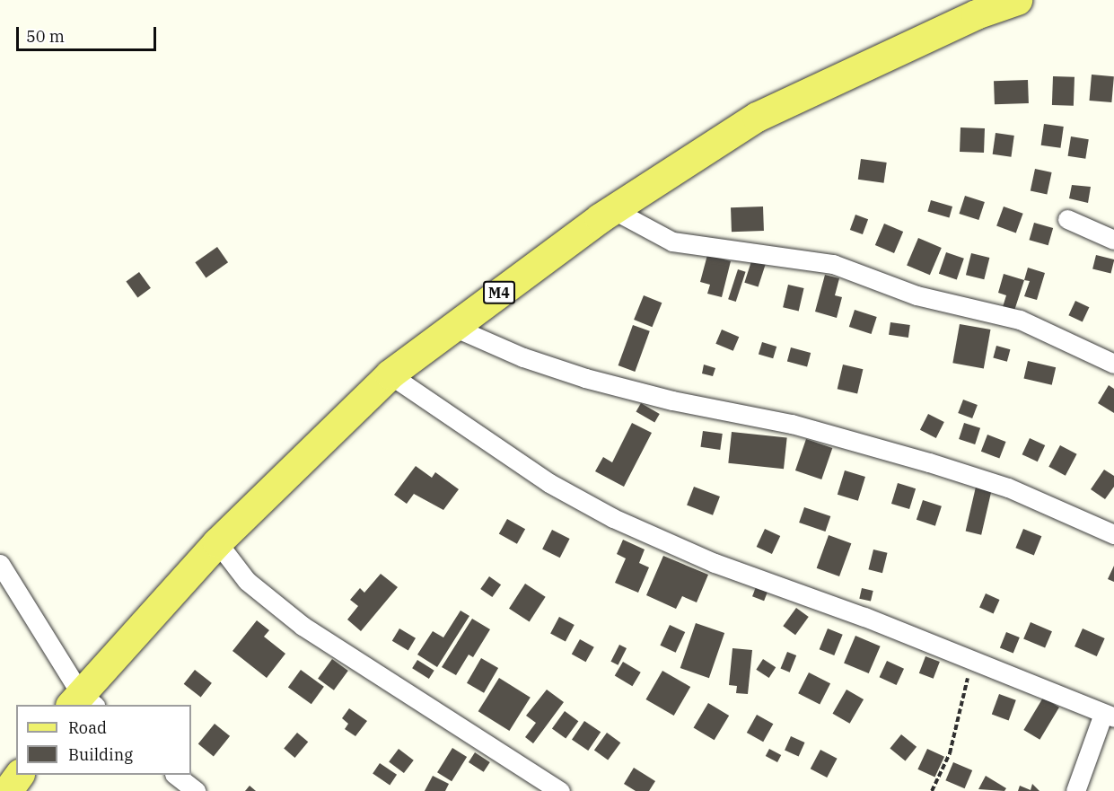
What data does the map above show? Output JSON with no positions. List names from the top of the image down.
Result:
{
  "streets": {
    "main road": ["M4"]
  },
  "legend": ["Road", "Building"],
  "scale_bar": "50 m"
}
